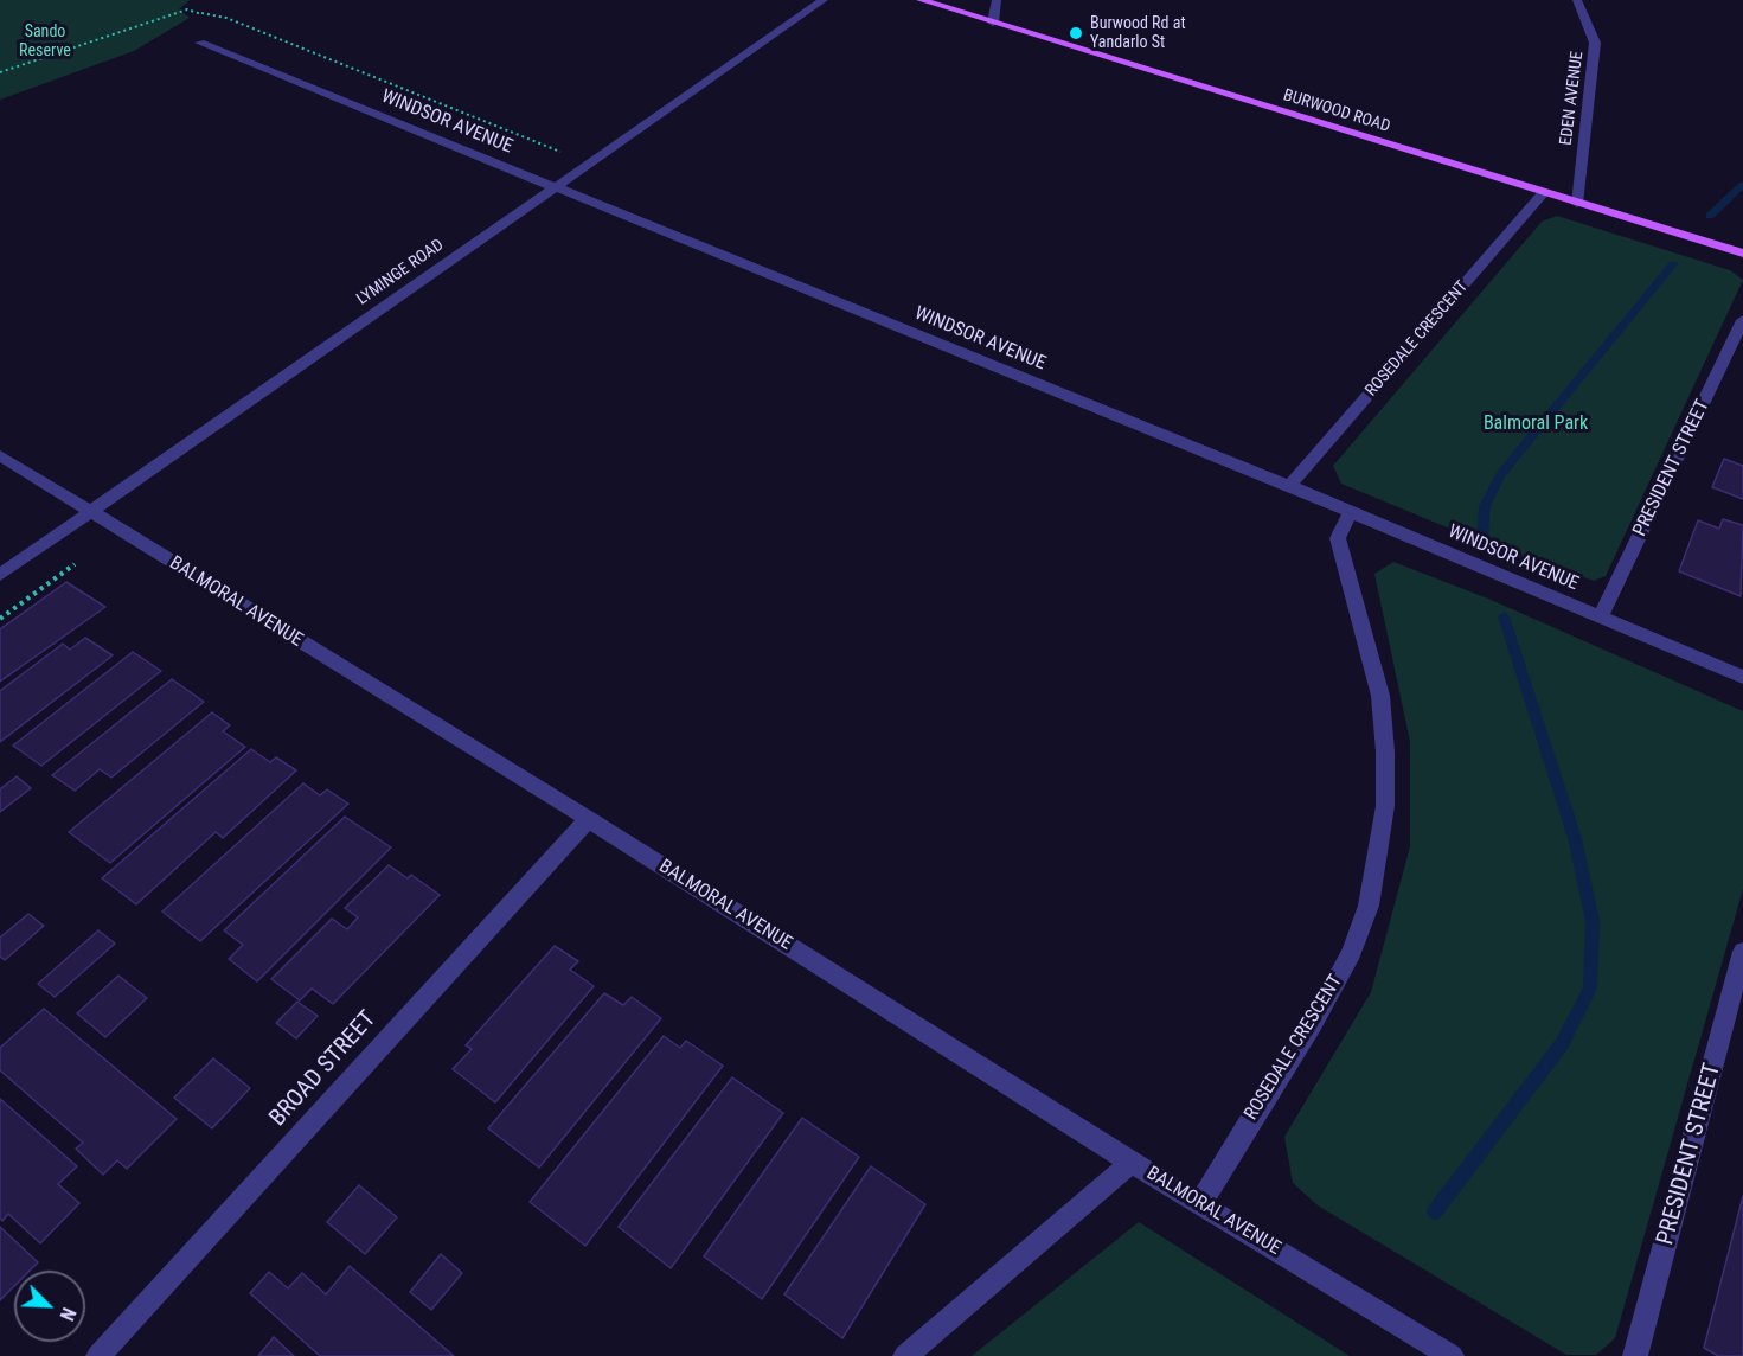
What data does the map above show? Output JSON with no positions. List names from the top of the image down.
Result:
{
  "streets": {
    "main road": ["BURWOOD ROAD"],
    "street": [
      "EDEN AVENUE",
      "WINDSOR AVENUE",
      "LYMINGE ROAD",
      "ROSEDALE CRESCENT",
      "PRESIDENT STREET",
      "BALMORAL AVENUE",
      "BROAD STREET"
    ]
  },
  "crossings": [
    ["EDEN AVENUE", "BURWOOD ROAD"],
    ["BURWOOD ROAD", "ROSEDALE CRESCENT"],
    ["WINDSOR AVENUE", "LYMINGE ROAD"],
    ["WINDSOR AVENUE", "ROSEDALE CRESCENT"],
    ["WINDSOR AVENUE", "PRESIDENT STREET"],
    ["LYMINGE ROAD", "BALMORAL AVENUE"],
    ["ROSEDALE CRESCENT", "BALMORAL AVENUE"],
    ["BALMORAL AVENUE", "BROAD STREET"]
  ],
  "parks": ["Sando Reserve", "Balmoral Park"],
  "places": ["Burwood Rd at Yandarlo St"],
  "north": "bottom right"
}
